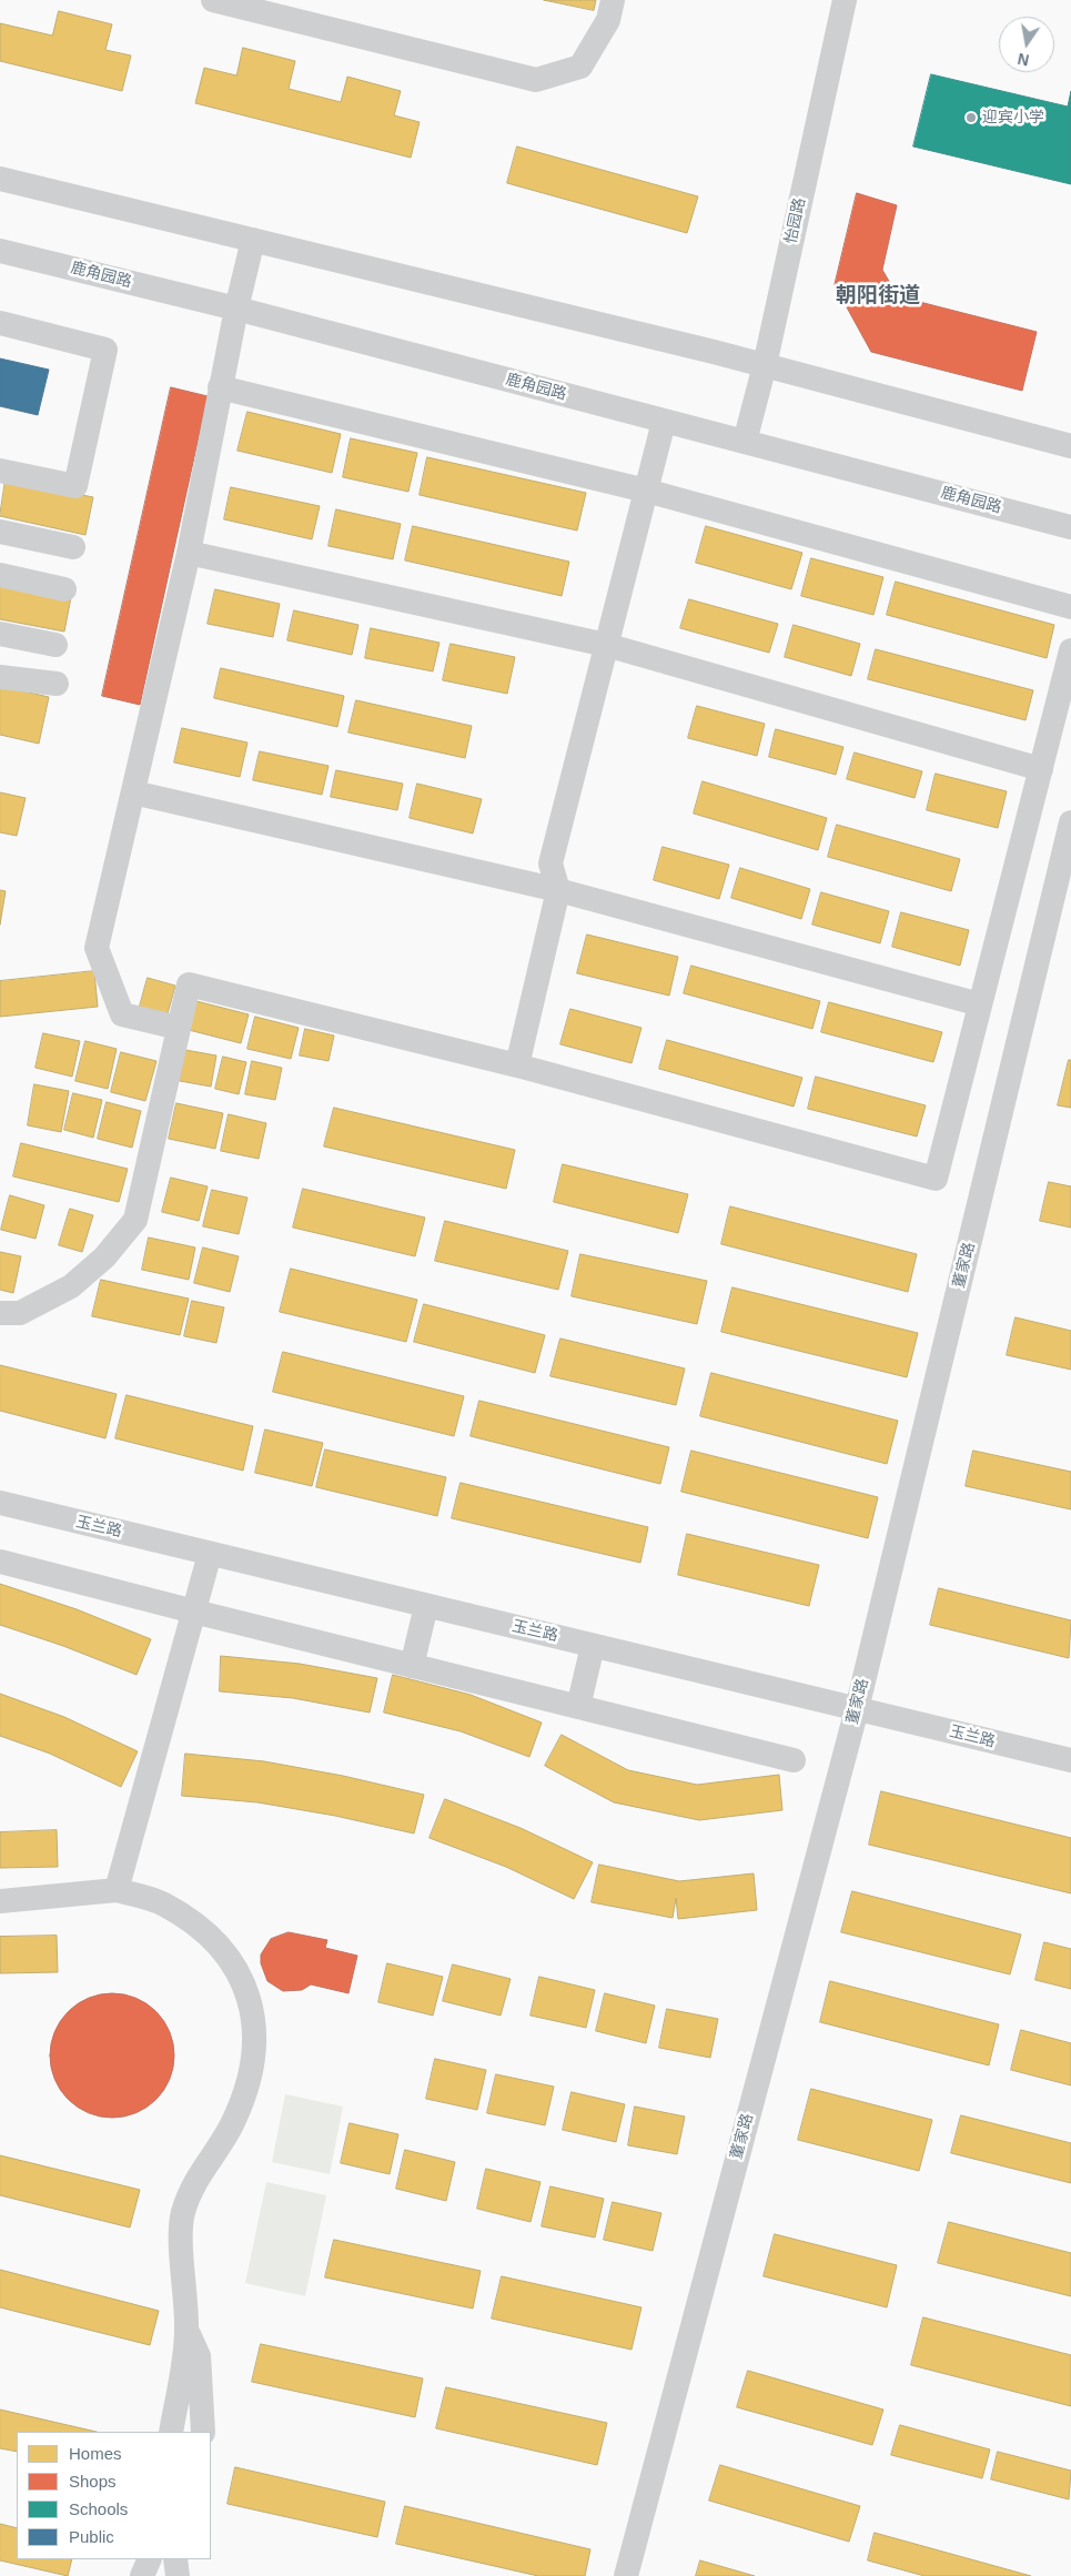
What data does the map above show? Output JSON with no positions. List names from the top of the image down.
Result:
{
  "streets": {
    "street": [
      "怡园路",
      "鹿角园路",
      "董家路",
      "玉兰路"
    ]
  },
  "crossings": [
    ["怡园路", "鹿角园路"],
    ["董家路", "玉兰路"]
  ],
  "districts": ["朝阳街道"],
  "places": ["迎宾小学"],
  "legend": [
    "Homes",
    "Shops",
    "Schools",
    "Public"
  ],
  "north": "bottom"
}
